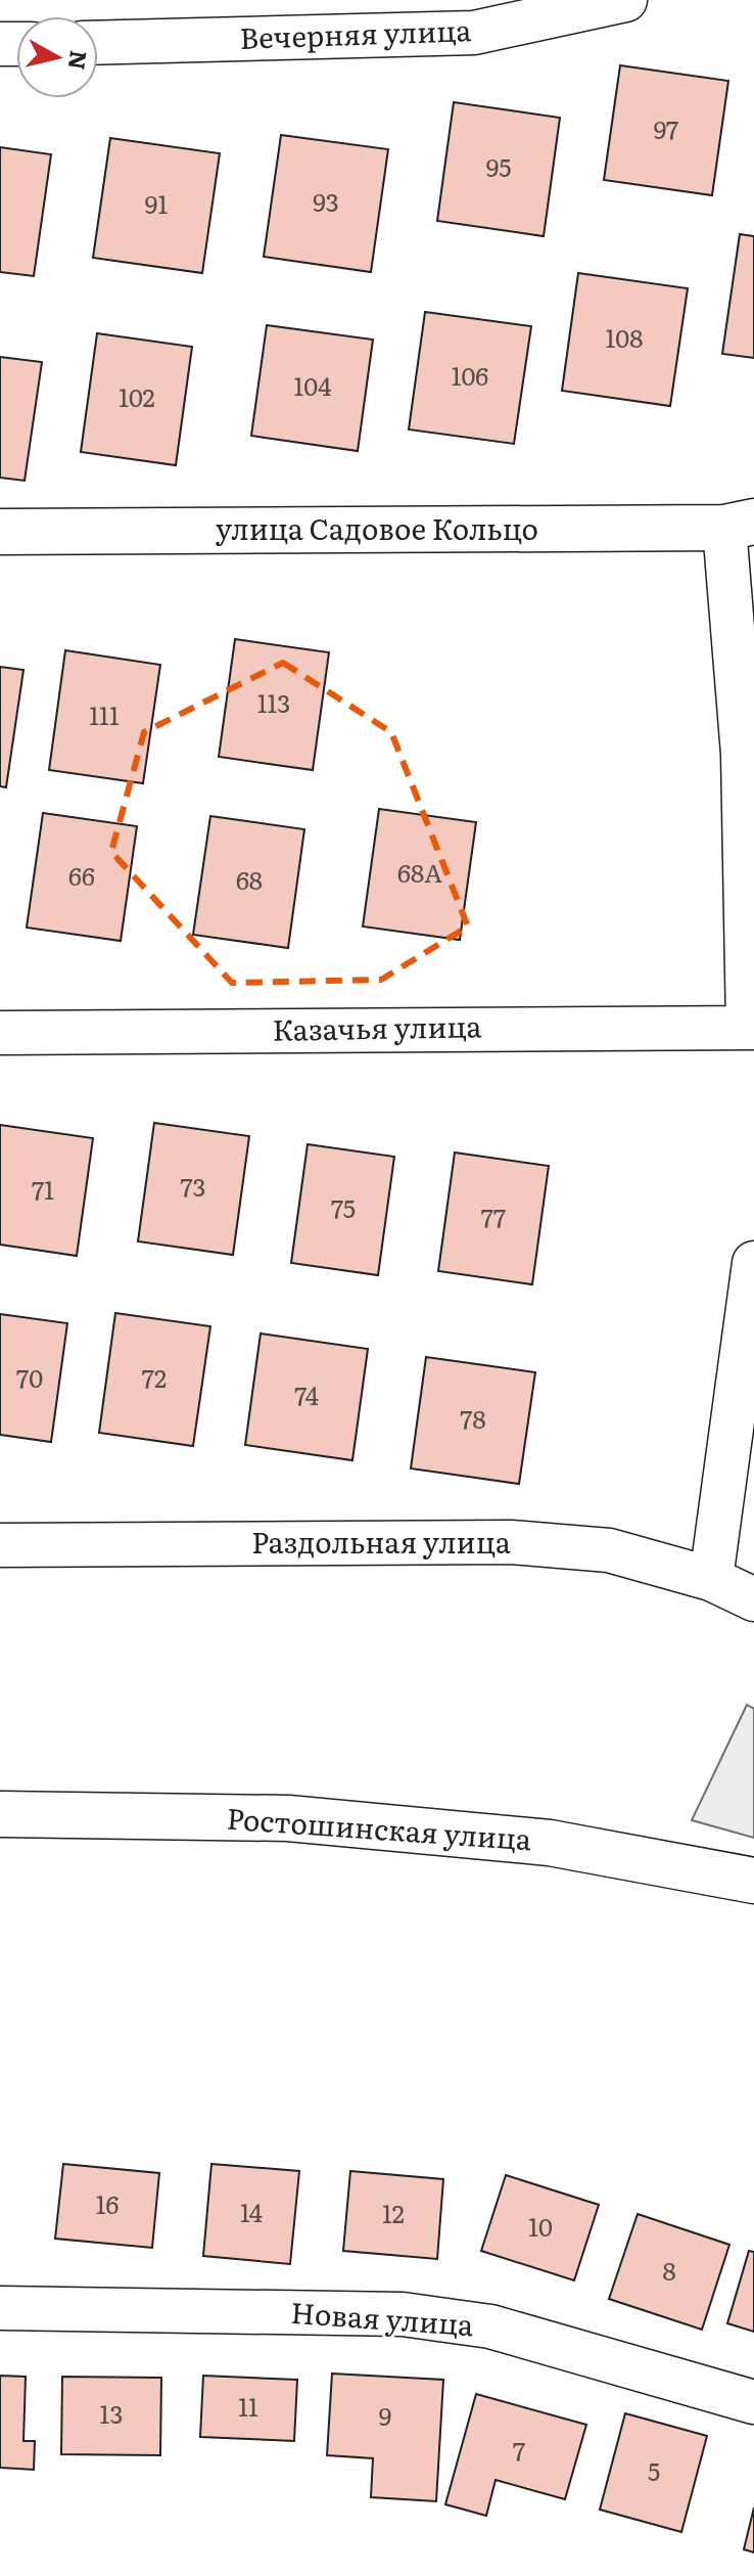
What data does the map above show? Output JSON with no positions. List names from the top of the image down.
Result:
{
  "streets": {
    "main road": ["улица Садовое Кольцо", "Ростошинская улица"],
    "street": [
      "Вечерняя улица",
      "Казачья улица",
      "Раздольная улица",
      "Новая улица"
    ]
  },
  "house_numbers": [
    "97",
    "95",
    "93",
    "91",
    "108",
    "106",
    "104",
    "102",
    "113",
    "111",
    "68А",
    "66",
    "68",
    "73",
    "71",
    "75",
    "77",
    "70",
    "72",
    "74",
    "78",
    "16",
    "14",
    "12",
    "10",
    "8",
    "11",
    "13",
    "9",
    "7",
    "5"
  ],
  "north": "right"
}
